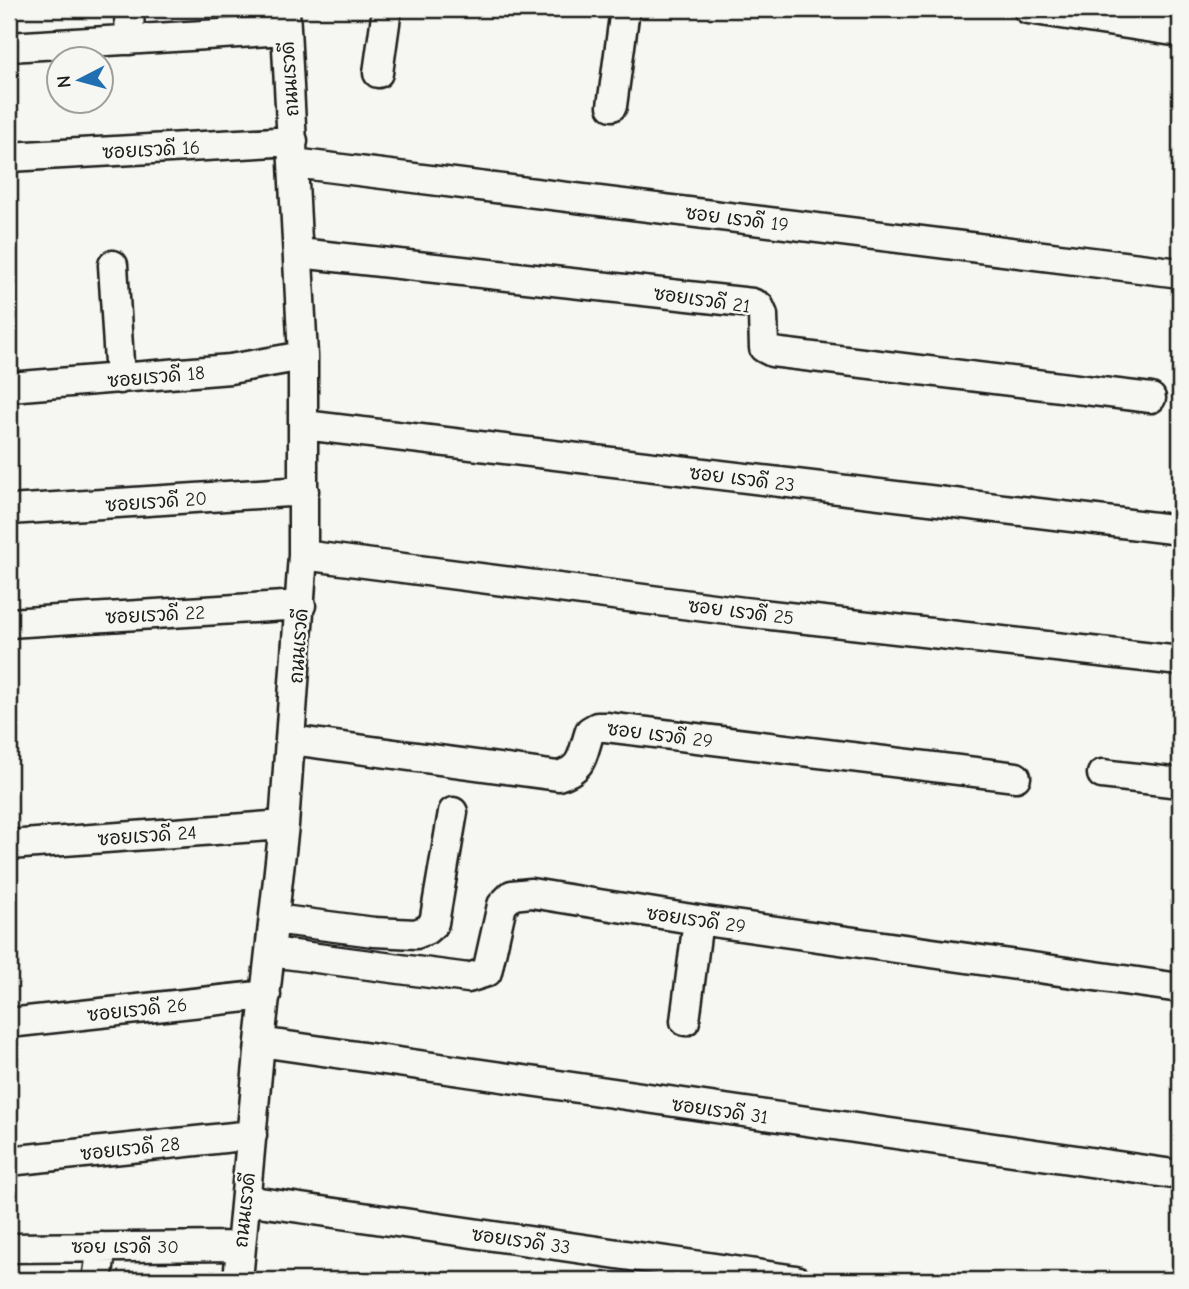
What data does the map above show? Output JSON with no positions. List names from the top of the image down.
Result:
{
  "streets": {
    "street": [
      "ถนนเรวดี",
      "ซอยเรวดี 16",
      "ซอย เรวดี 19",
      "ซอยเรวดี 21",
      "ซอยเรวดี 18",
      "ซอย เรวดี 23",
      "ซอยเรวดี 20",
      "ซอย เรวดี 25",
      "ซอยเรวดี 22",
      "ซอย เรวดี 29",
      "ซอยเรวดี 24",
      "ซอยเรวดี 29",
      "ซอยเรวดี 26",
      "ซอยเรวดี 31",
      "ซอยเรวดี 28",
      "ซอยเรวดี 33",
      "ซอย เรวดี 30"
    ]
  },
  "crossings": [
    ["ถนนเรวดี", "ซอยเรวดี 16"],
    ["ถนนเรวดี", "ซอย เรวดี 19"],
    ["ถนนเรวดี", "ซอยเรวดี 21"],
    ["ถนนเรวดี", "ซอยเรวดี 18"],
    ["ถนนเรวดี", "ซอย เรวดี 23"],
    ["ถนนเรวดี", "ซอยเรวดี 20"],
    ["ถนนเรวดี", "ซอย เรวดี 25"],
    ["ถนนเรวดี", "ซอยเรวดี 22"],
    ["ถนนเรวดี", "ซอย เรวดี 29"],
    ["ถนนเรวดี", "ซอยเรวดี 24"],
    ["ถนนเรวดี", "ซอยเรวดี 29"],
    ["ถนนเรวดี", "ซอยเรวดี 26"],
    ["ถนนเรวดี", "ซอยเรวดี 31"],
    ["ถนนเรวดี", "ซอยเรวดี 28"],
    ["ถนนเรวดี", "ซอยเรวดี 33"],
    ["ถนนเรวดี", "ซอย เรวดี 30"],
    ["ซอยเรวดี 16", "ซอย เรวดี 19"]
  ],
  "north": "left"
}
